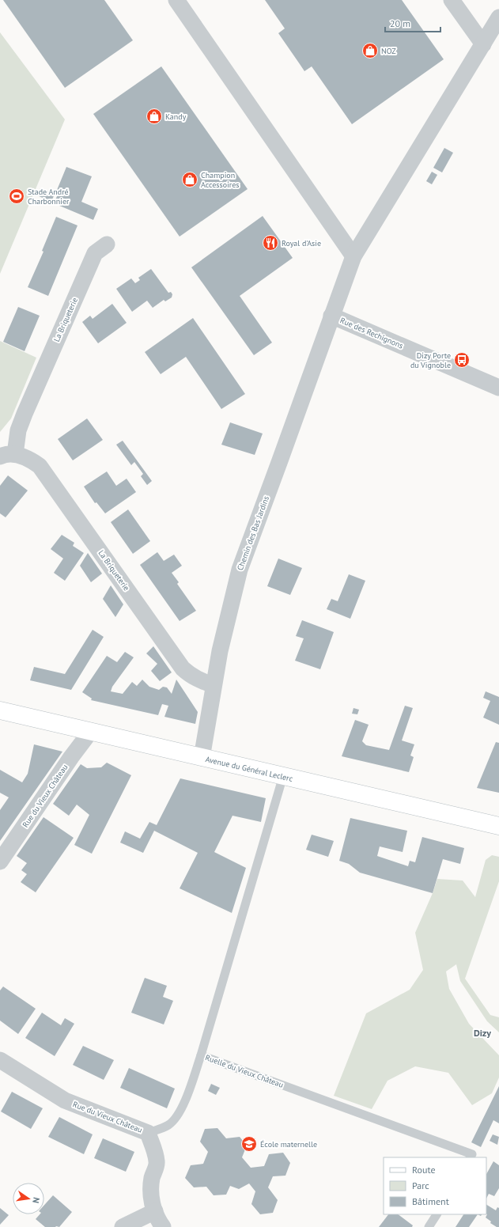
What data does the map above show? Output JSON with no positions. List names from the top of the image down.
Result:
{
  "streets": {
    "main road": ["Avenue du Général Leclerc"],
    "street": [
      "La Briqueterie",
      "Rue des Rechignons",
      "Chemin des Bas Jardins",
      "Rue du Vieux Château"
    ],
    "lane": ["Ruelle du Vieux Château"]
  },
  "crossings": [
    ["La Briqueterie", "Chemin des Bas Jardins"],
    ["Rue des Rechignons", "Chemin des Bas Jardins"],
    ["Chemin des Bas Jardins", "Avenue du Général Leclerc"],
    ["Avenue du Général Leclerc", "Rue du Vieux Château"],
    ["Avenue du Général Leclerc", "Ruelle du Vieux Château"]
  ],
  "districts": ["Dizy"],
  "places": {
    "shop": ["NOZ", "Kandy", "Champion Accessoires"],
    "sports": ["Stade André Charbonnier"],
    "restaurant": ["Royal d'Asie"],
    "bus stop": ["Dizy Porte du Vignoble"],
    "school or university": ["École maternelle"]
  },
  "legend": ["Route", "Parc", "Bâtiment"],
  "scale_bar": "20 m",
  "north": "right"
}
